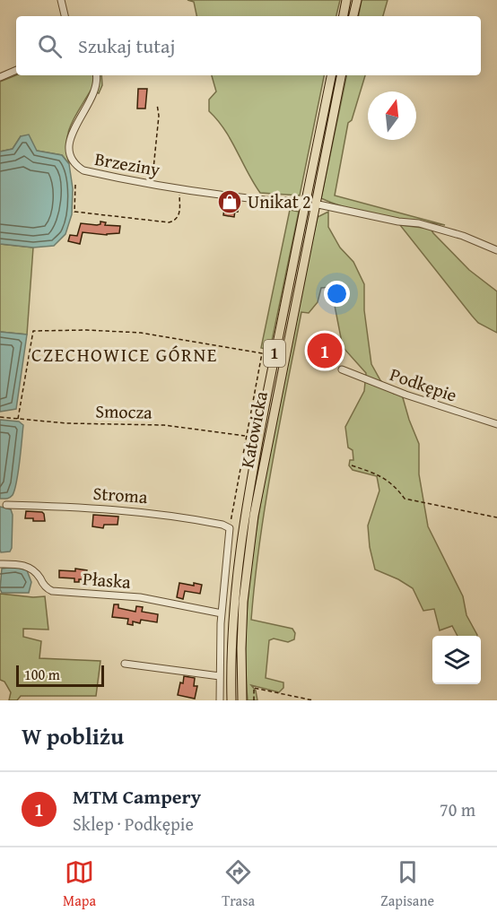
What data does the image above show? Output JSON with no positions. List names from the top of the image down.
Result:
{
  "streets": {
    "main road": ["1", "Katowicka"],
    "street": [
      "Brzeziny",
      "Podkępie",
      "Stroma",
      "Płaska"
    ],
    "path": ["Smocza"]
  },
  "crossings": [
    ["Brzeziny", "Katowicka"]
  ],
  "districts": ["CZECHOWICE GÓRNE"],
  "places": {
    "shop": ["Unikat 2"]
  },
  "scale_bar": "100 m",
  "north": "top",
  "page": {
    "search": "Szukaj tutaj",
    "pins": "1",
    "scale": "100 m",
    "heading": "W pobliżu",
    "list": [
      {
        "mark": "1",
        "name": "MTM Campery",
        "note": "Sklep · Podkępie",
        "value": "70 m"
      }
    ],
    "nav": ["Mapa", "Trasa", "Zapisane"]
  }
}
